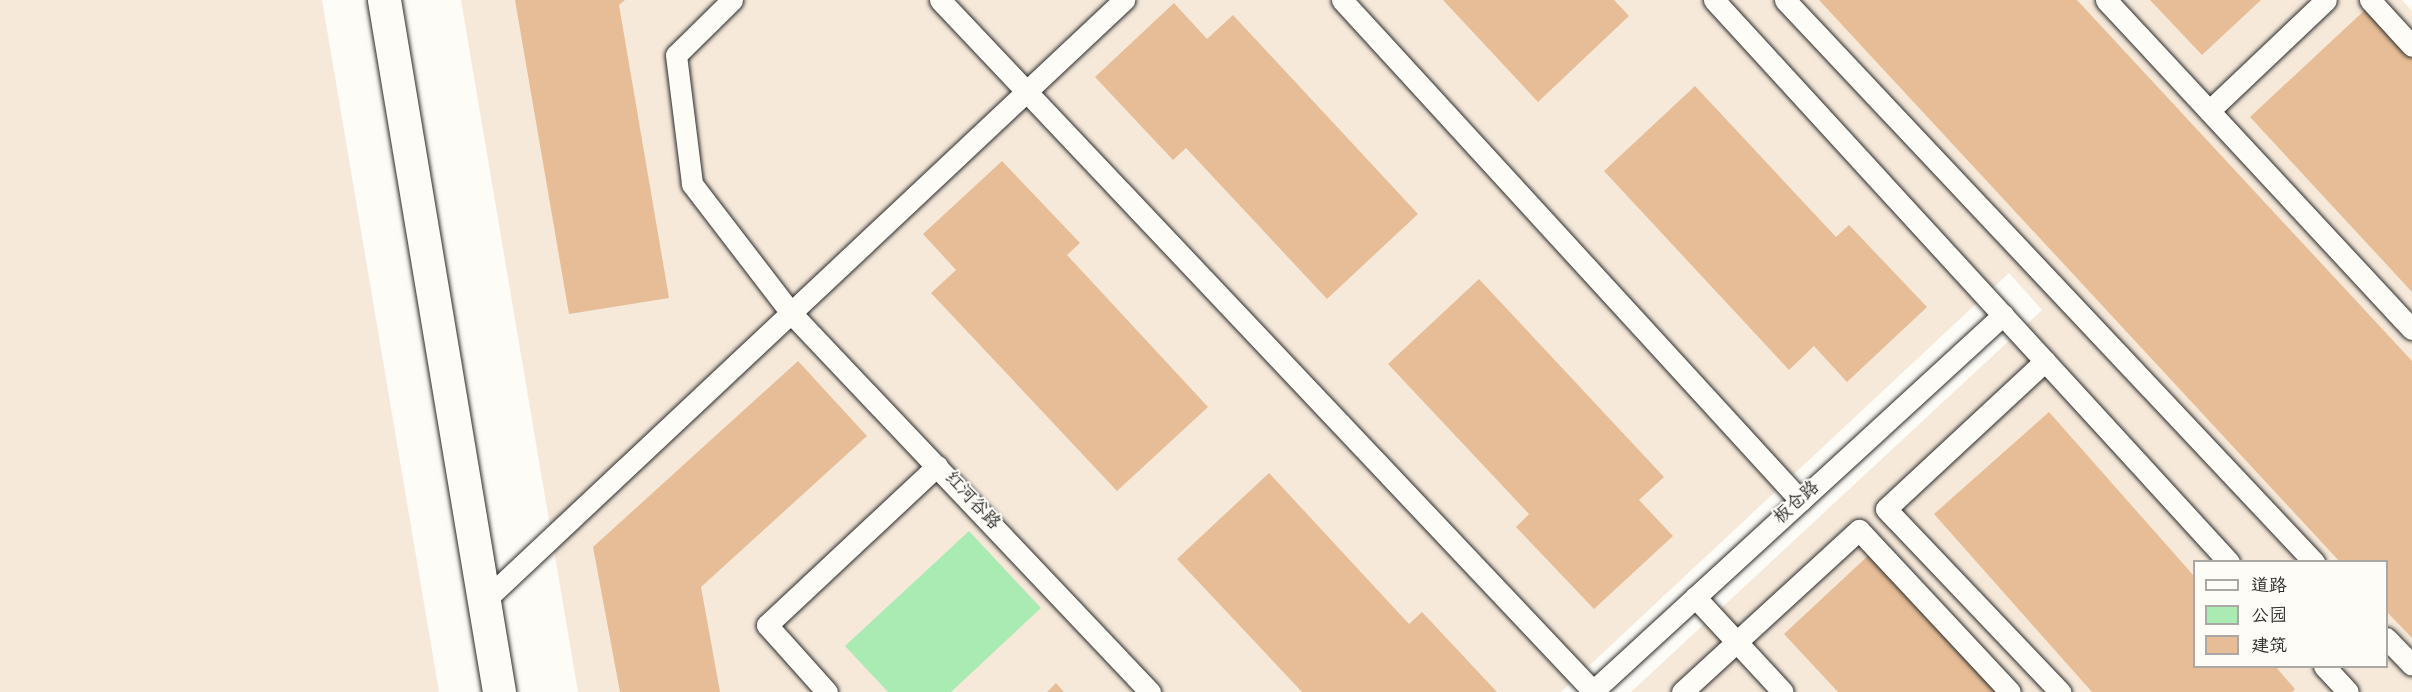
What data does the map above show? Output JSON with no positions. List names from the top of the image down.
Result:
{
  "streets": {
    "lane": ["红河谷路", "板仓路"]
  },
  "legend": ["道路", "公园", "建筑"]
}
